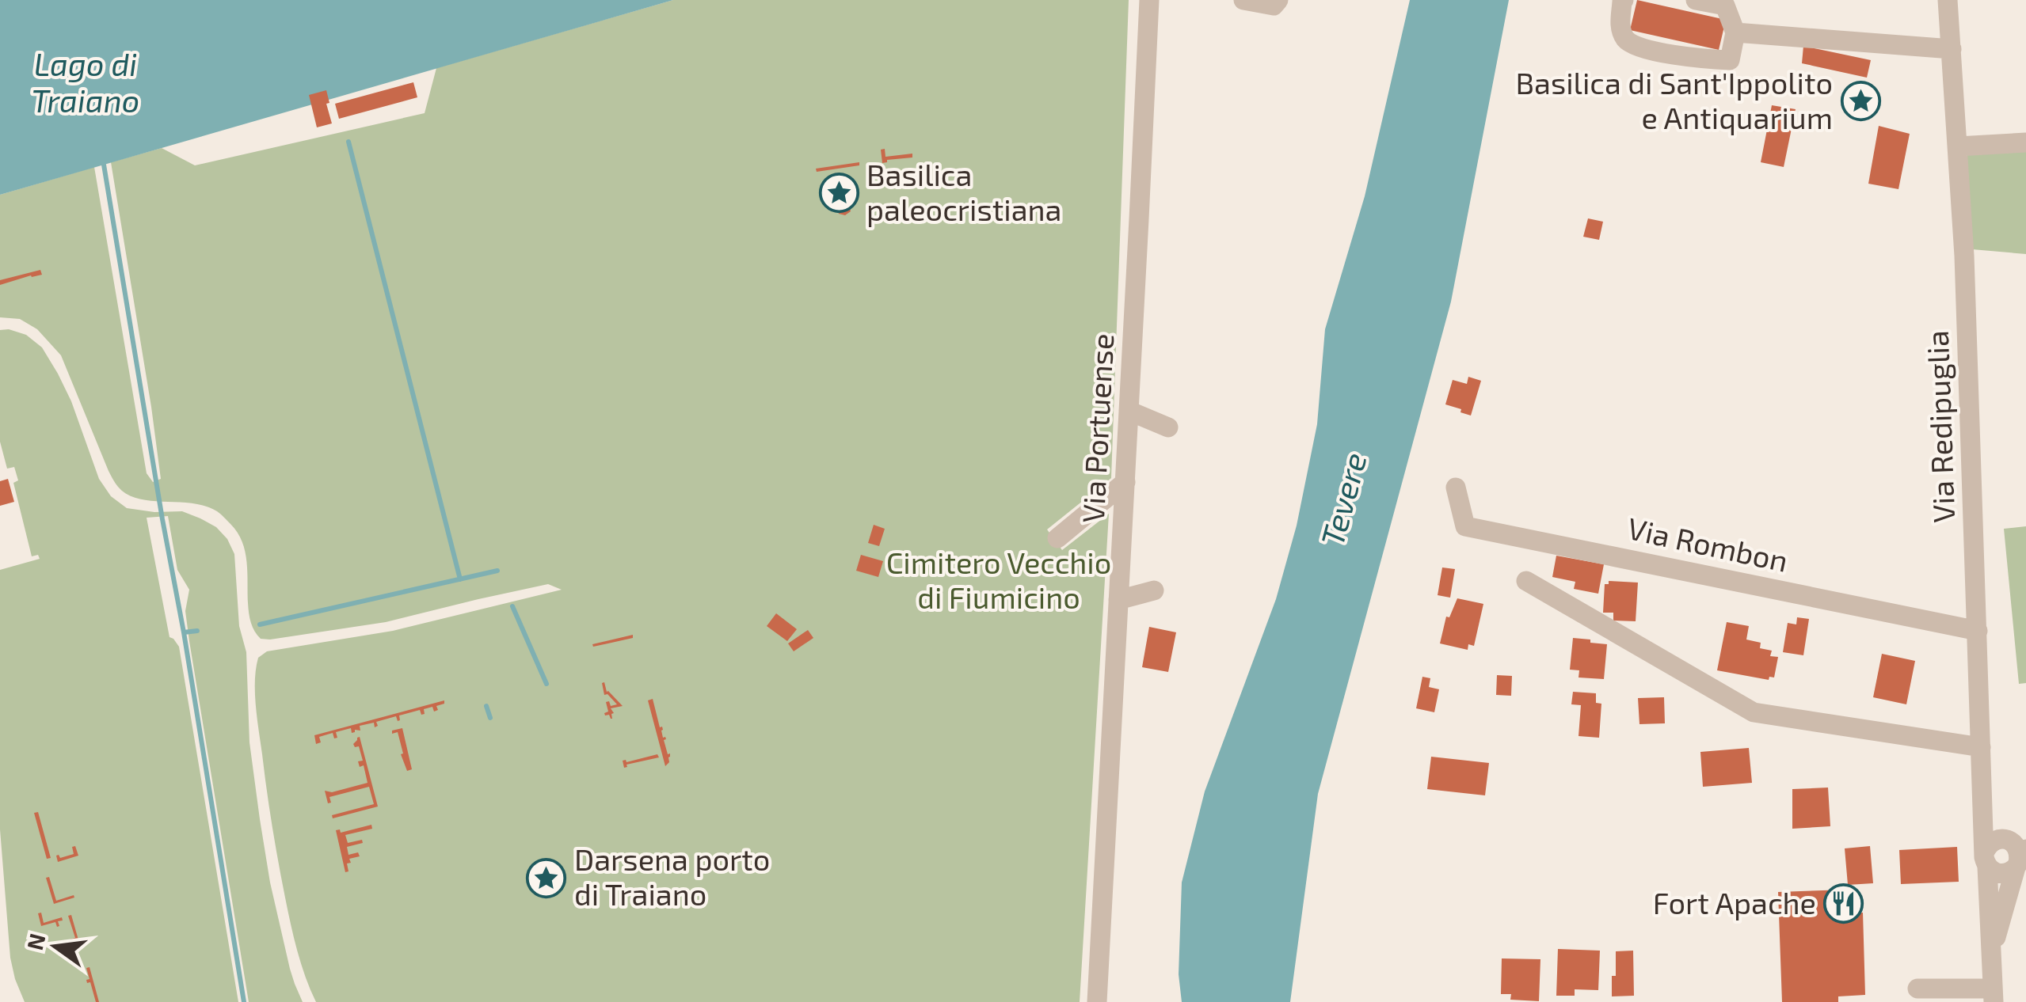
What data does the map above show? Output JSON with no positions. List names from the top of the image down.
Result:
{
  "streets": {
    "street": ["Via Redipuglia", "Via Portuense", "Via Rombon"]
  },
  "crossings": [
    ["Via Redipuglia", "Via Rombon"]
  ],
  "water": ["Lago di Traiano", "Tevere"],
  "parks": ["Cimitero Vecchio di Fiumicino"],
  "places": {
    "place": ["Basilica di Sant'Ippolito e Antiquarium", "Basilica paleocristiana", "Darsena porto di Traiano"],
    "restaurant": ["Fort Apache"]
  },
  "north": "left"
}
